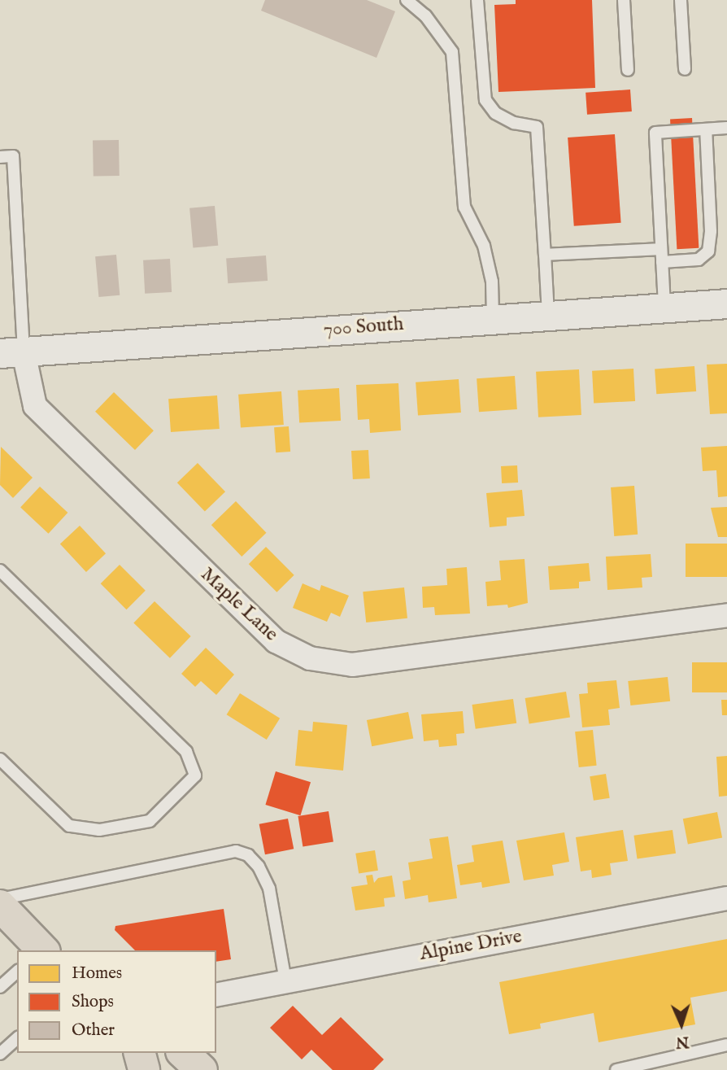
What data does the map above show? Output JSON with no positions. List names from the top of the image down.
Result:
{
  "streets": {
    "street": ["700 South", "Maple Lane", "Alpine Drive"]
  },
  "crossings": [
    ["700 South", "Maple Lane"]
  ],
  "legend": ["Homes", "Shops", "Other"],
  "north": "bottom"
}
